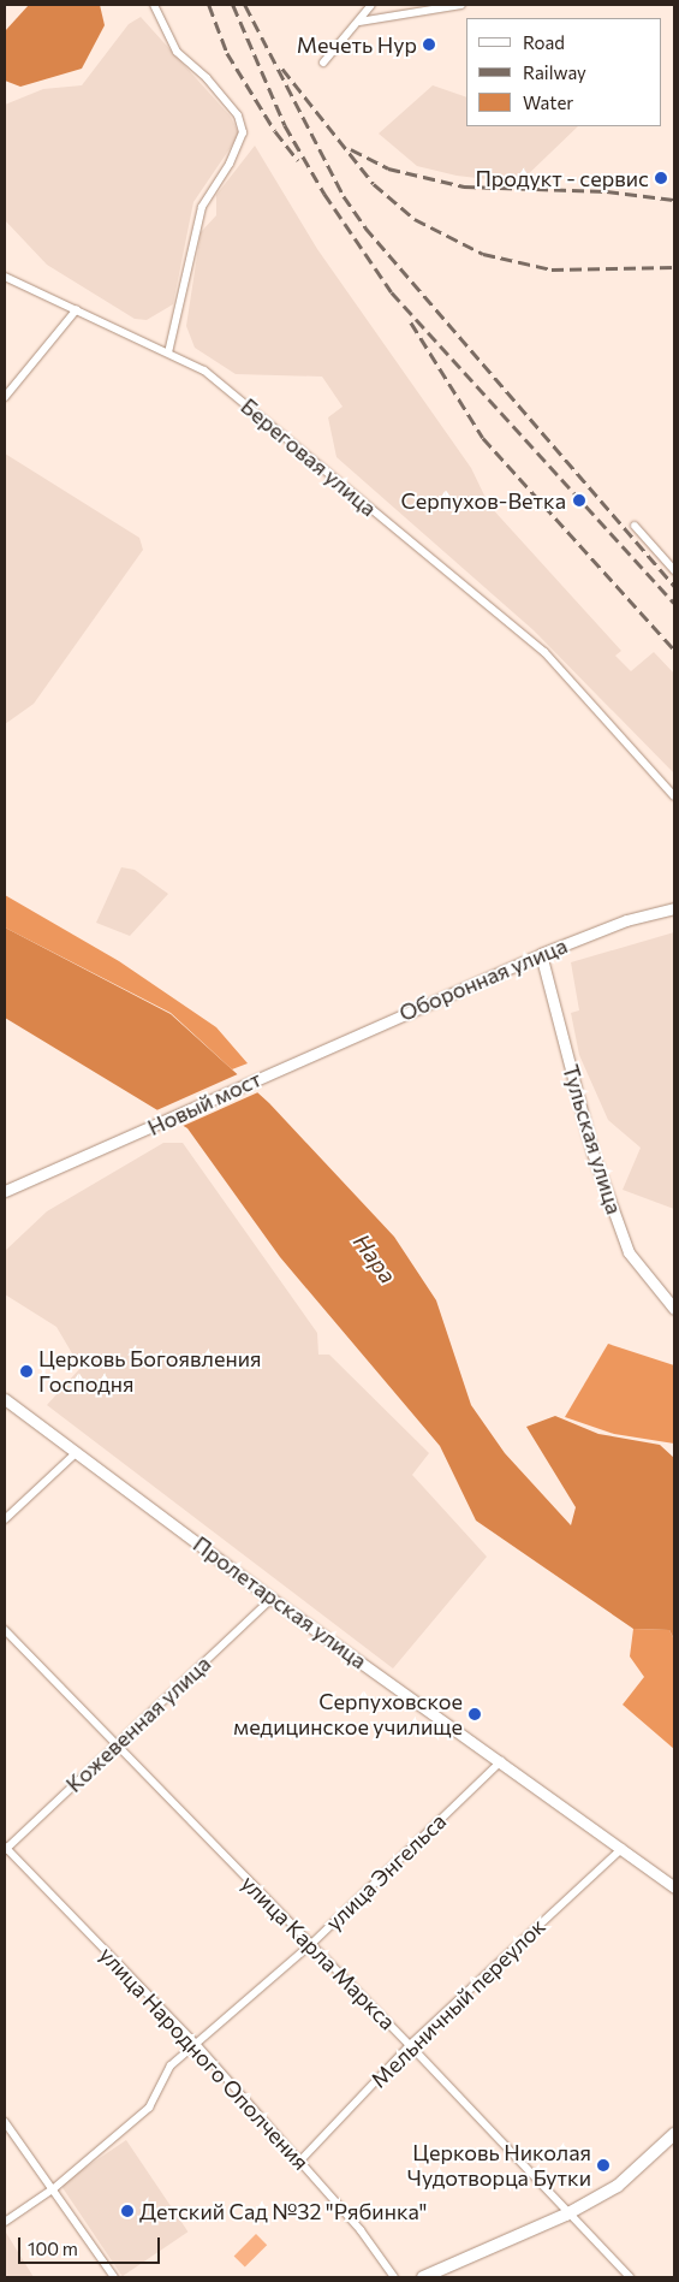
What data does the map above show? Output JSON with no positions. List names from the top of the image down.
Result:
{
  "streets": {
    "street": [
      "Береговая улица",
      "Оборонная улица",
      "Новый мост",
      "Тульская улица",
      "Пролетарская улица",
      "Кожевенная улица",
      "улица Энгельса",
      "улица Карла Маркса",
      "Мельничный переулок",
      "улица Народного Ополчения"
    ]
  },
  "crossings": [
    ["Оборонная улица", "Новый мост"],
    ["Оборонная улица", "Тульская улица"],
    ["Пролетарская улица", "Кожевенная улица"],
    ["Пролетарская улица", "улица Энгельса"],
    ["Пролетарская улица", "Мельничный переулок"],
    ["Кожевенная улица", "улица Карла Маркса"],
    ["Кожевенная улица", "улица Народного Ополчения"],
    ["улица Энгельса", "улица Карла Маркса"],
    ["улица Энгельса", "улица Народного Ополчения"],
    ["улица Карла Маркса", "Мельничный переулок"],
    ["Мельничный переулок", "улица Народного Ополчения"]
  ],
  "water": ["Нара"],
  "places": [
    "Мечеть Нур",
    "Продукт - сервис",
    "Серпухов-Ветка",
    "Церковь Богоявления Господня",
    "Серпуховское медицинское училище",
    "Церковь Николая Чудотворца Бутки",
    "Детский Сад №32 \"Рябинка\""
  ],
  "legend": ["Road", "Railway", "Water"],
  "scale_bar": "100 m"
}
